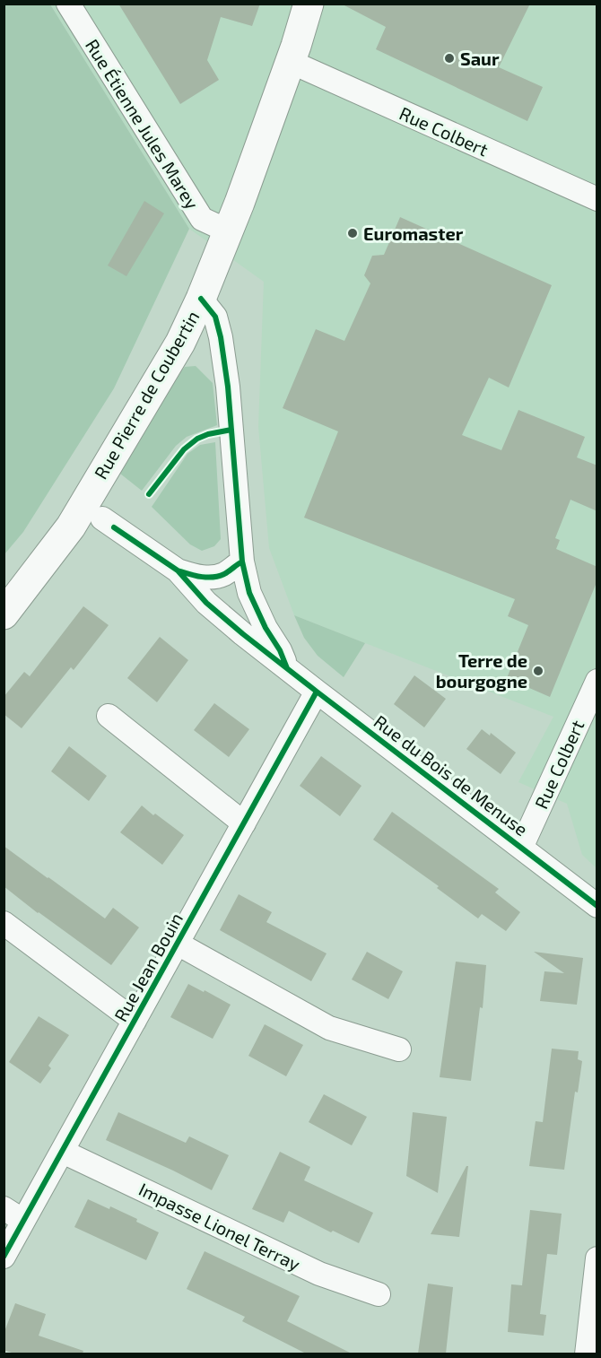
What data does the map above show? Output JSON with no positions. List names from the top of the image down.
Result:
{
  "streets": {
    "main road": ["Rue Pierre de Coubertin"],
    "street": [
      "Rue Étienne Jules Marey",
      "Rue Colbert",
      "Rue du Bois de Menuse",
      "Rue Jean Bouin",
      "Impasse Lionel Terray"
    ]
  },
  "crossings": [
    ["Rue Étienne Jules Marey", "Rue Pierre de Coubertin"],
    ["Rue Colbert", "Rue Pierre de Coubertin"],
    ["Rue Colbert", "Rue du Bois de Menuse"],
    ["Rue Pierre de Coubertin", "Rue du Bois de Menuse"],
    ["Rue du Bois de Menuse", "Rue Jean Bouin"],
    ["Rue Jean Bouin", "Impasse Lionel Terray"]
  ],
  "places": ["Saur", "Euromaster", "Terre de bourgogne"]
}
